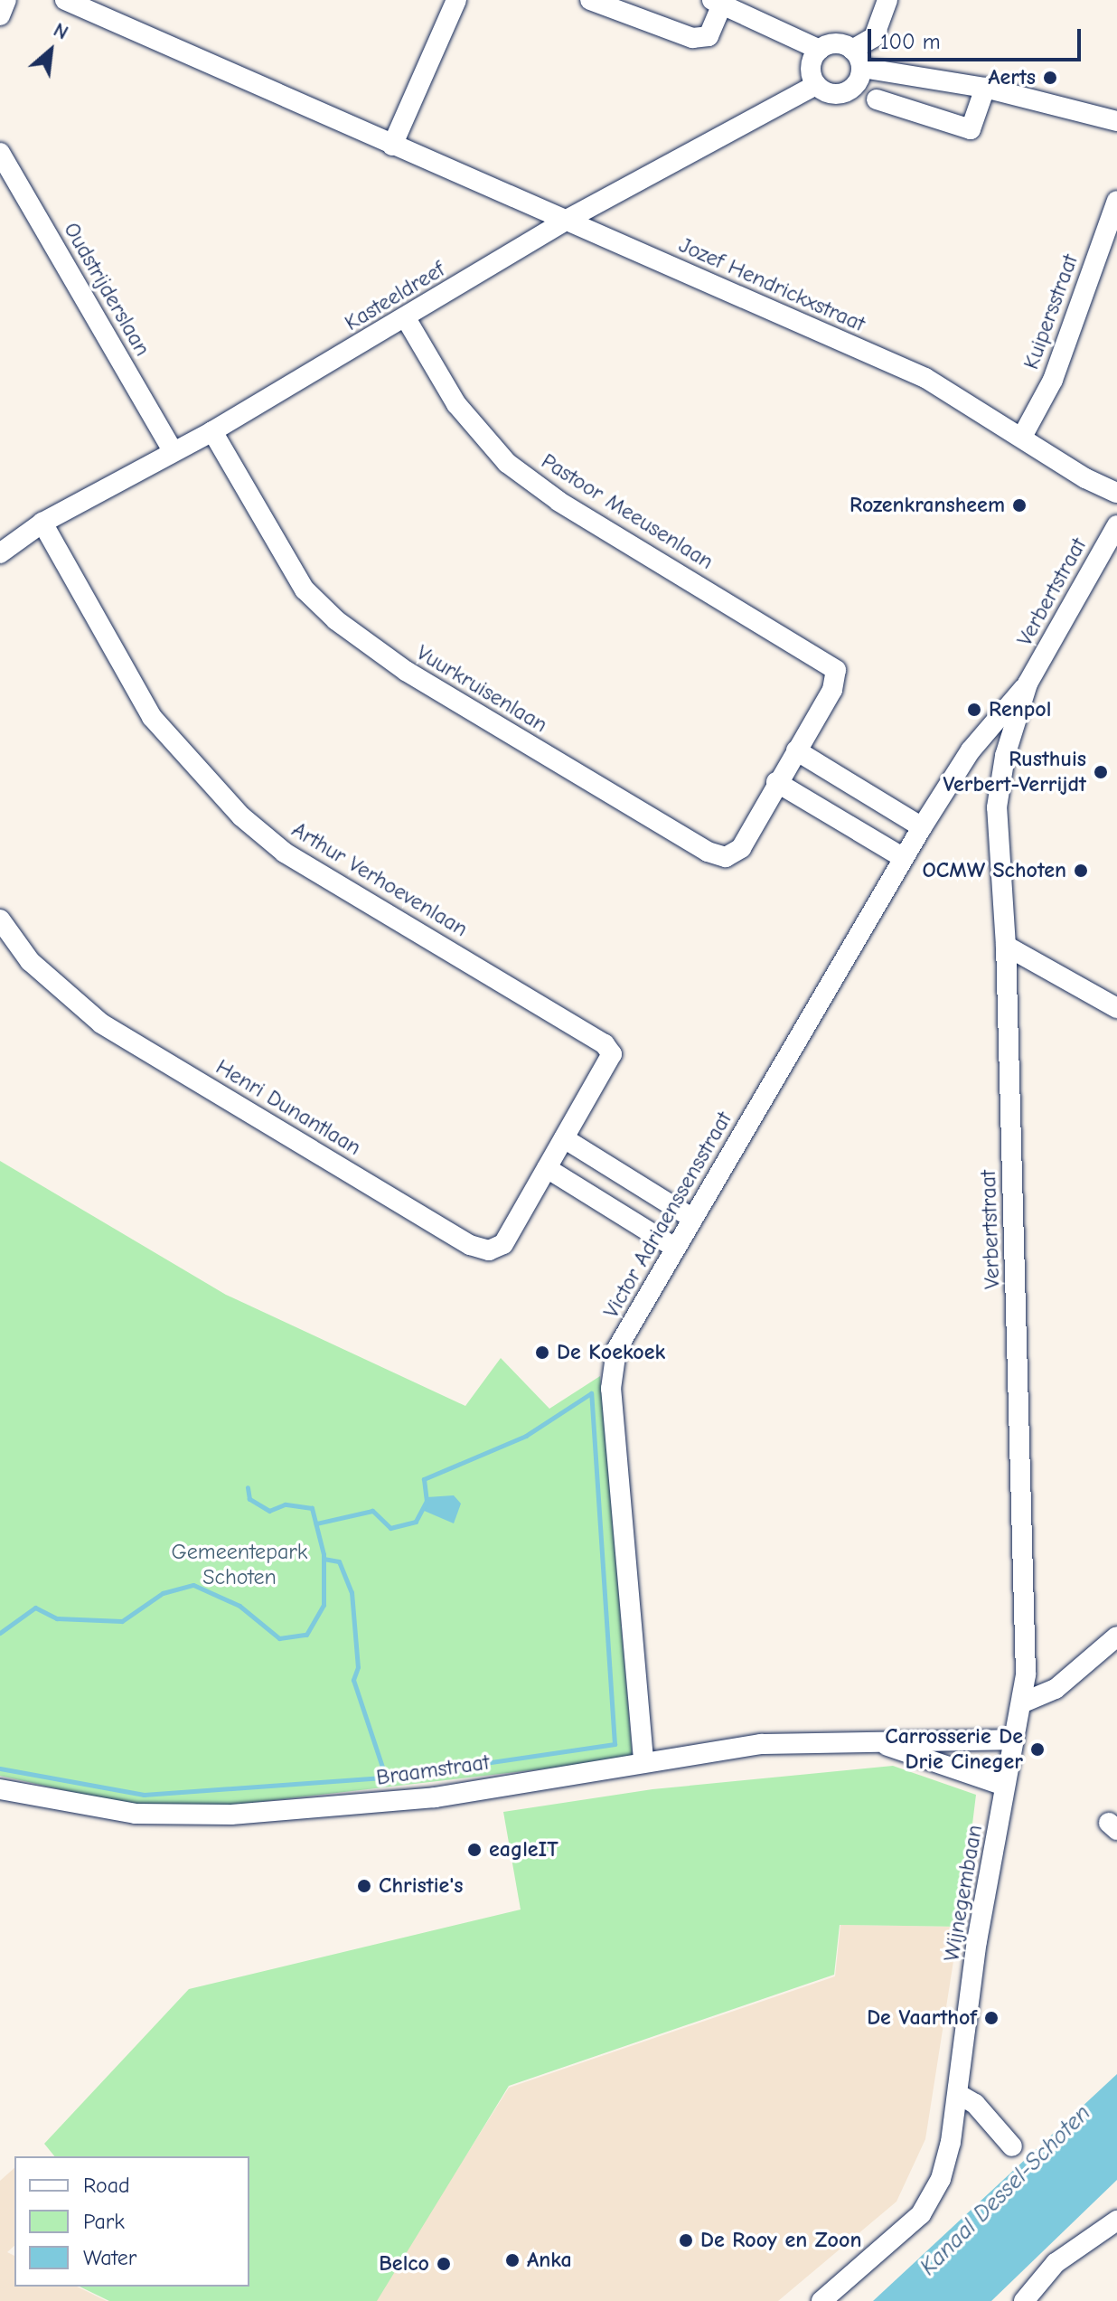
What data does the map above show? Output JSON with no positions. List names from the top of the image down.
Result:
{
  "streets": {
    "street": [
      "Jozef Hendrickxstraat",
      "Oudstrijderslaan",
      "Kasteeldreef",
      "Kuipersstraat",
      "Pastoor Meeusenlaan",
      "Verbertstraat",
      "Vuurkruisenlaan",
      "Arthur Verhoevenlaan",
      "Henri Dunantlaan",
      "Victor Adriaenssensstraat",
      "Braamstraat",
      "Wijnegembaan"
    ]
  },
  "crossings": [
    ["Jozef Hendrickxstraat", "Kasteeldreef"],
    ["Jozef Hendrickxstraat", "Kuipersstraat"],
    ["Oudstrijderslaan", "Kasteeldreef"],
    ["Kasteeldreef", "Pastoor Meeusenlaan"],
    ["Kasteeldreef", "Vuurkruisenlaan"],
    ["Kasteeldreef", "Arthur Verhoevenlaan"],
    ["Pastoor Meeusenlaan", "Vuurkruisenlaan"],
    ["Verbertstraat", "Victor Adriaenssensstraat"],
    ["Verbertstraat", "Wijnegembaan"],
    ["Arthur Verhoevenlaan", "Henri Dunantlaan"],
    ["Victor Adriaenssensstraat", "Braamstraat"],
    ["Braamstraat", "Wijnegembaan"]
  ],
  "water": ["Kanaal Dessel-Schoten"],
  "parks": ["Gemeentepark Schoten"],
  "places": [
    "Aerts",
    "Rozenkransheem",
    "Renpol",
    "Rusthuis Verbert-Verrijdt",
    "OCMW Schoten",
    "De Koekoek",
    "Carrosserie De Drie Cineger",
    "eagleIT",
    "Christie's",
    "De Vaarthof",
    "De Rooy en Zoon",
    "Anka",
    "Belco"
  ],
  "legend": ["Road", "Park", "Water"],
  "scale_bar": "100 m",
  "north": "top right"
}
